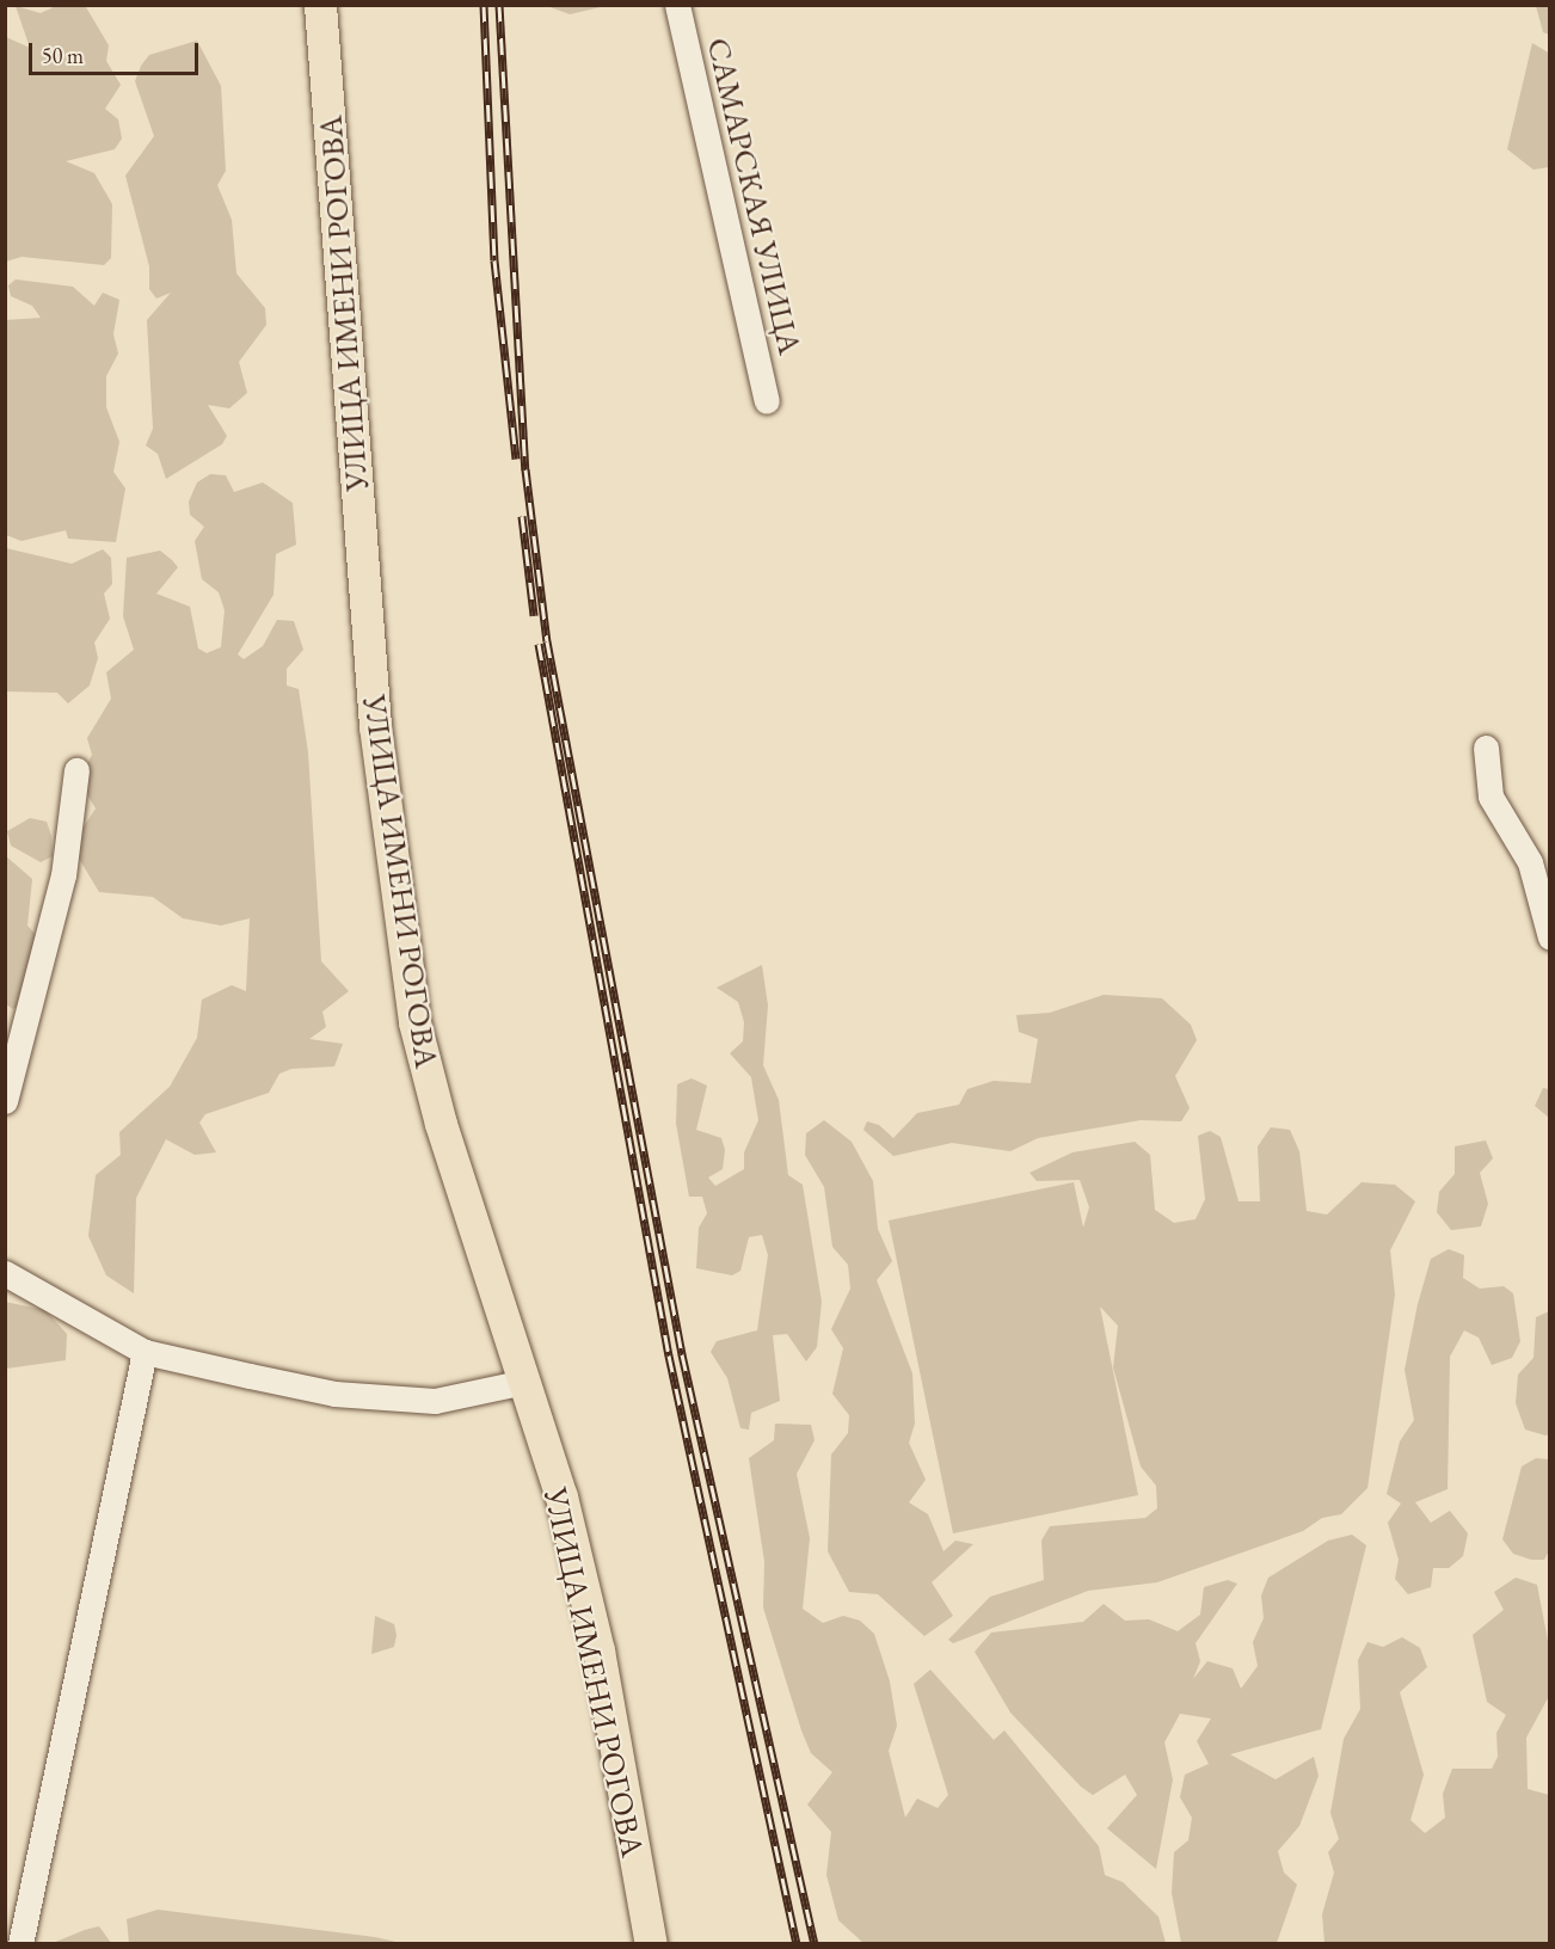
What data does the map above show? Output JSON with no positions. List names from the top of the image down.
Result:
{
  "streets": {
    "main road": ["УЛИЦА ИМЕНИ РОГОВА"],
    "street": ["САМАРСКАЯ УЛИЦА"]
  },
  "scale_bar": "50 m"
}
